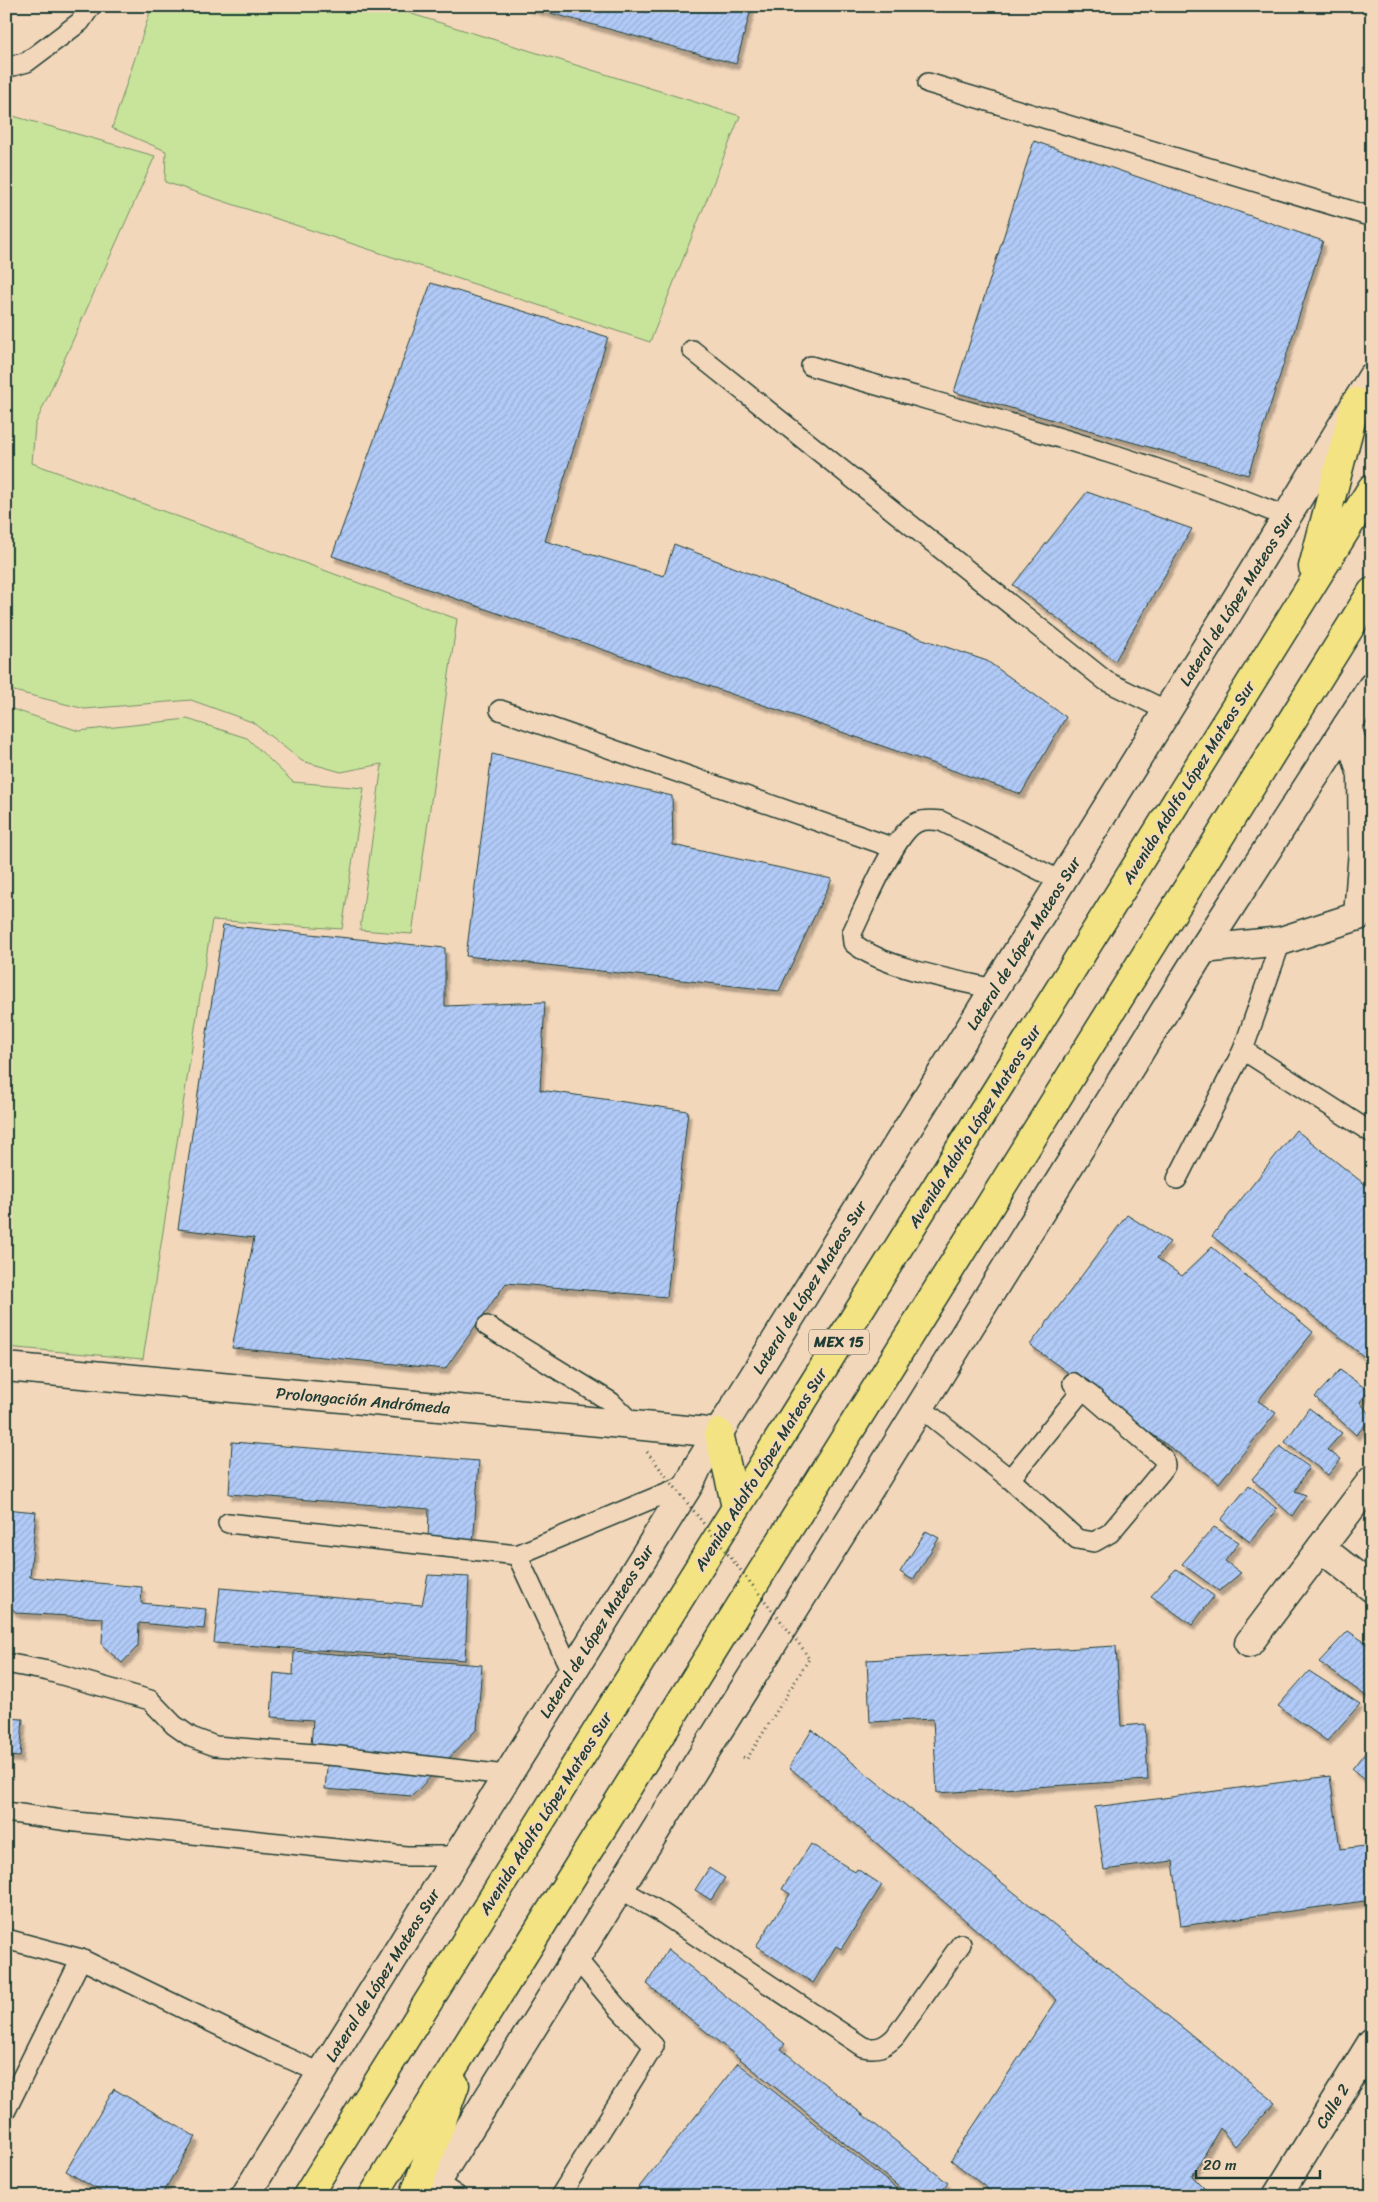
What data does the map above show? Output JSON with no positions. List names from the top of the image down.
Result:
{
  "streets": {
    "main road": [
      "Lateral de López Mateos Sur",
      "Avenida Adolfo López Mateos Sur",
      "MEX 15",
      "Prolongación Andrómeda",
      "Calle 2"
    ]
  },
  "crossings": [
    ["Lateral de López Mateos Sur", "Prolongación Andrómeda"]
  ],
  "scale_bar": "20 m"
}
